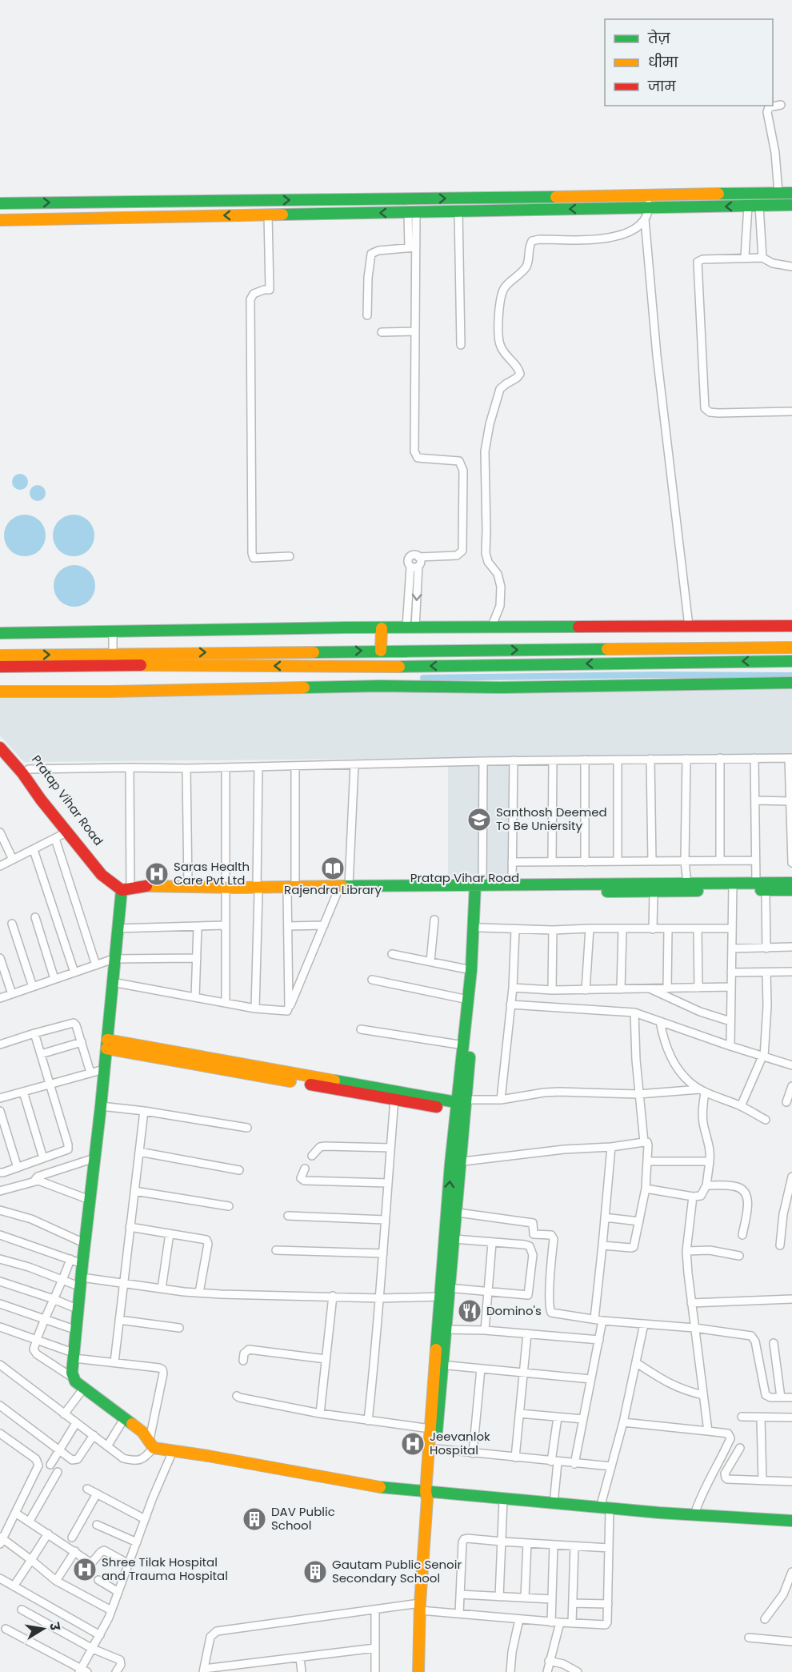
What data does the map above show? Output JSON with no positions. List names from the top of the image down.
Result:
{
  "streets": {
    "street": ["Pratap Vihar Road"]
  },
  "places": {
    "school or university": ["Santhosh Deemed To Be Uniersity"],
    "library": ["Rajendra Library"],
    "hospital": ["Saras Health Care Pvt Ltd", "Jeevanlok Hospital", "Shree Tilak Hospital and Trauma Hospital"],
    "restaurant": ["Domino's"],
    "building": ["DAV Public School", "Gautam Public Senoir Secondary School"]
  },
  "legend": ["तेज़", "धीमा", "जाम"],
  "north": "right"
}
